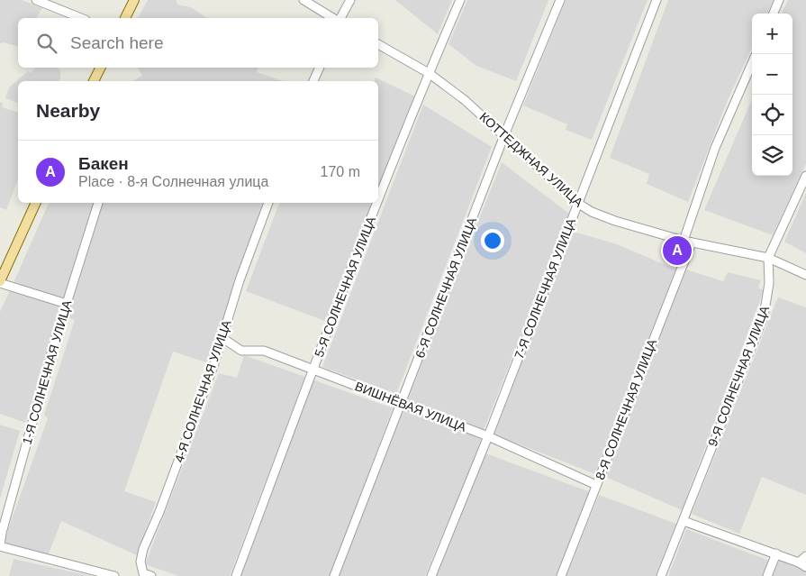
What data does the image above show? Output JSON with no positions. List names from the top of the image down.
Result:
{
  "streets": {
    "street": [
      "КОТТЕДЖНАЯ УЛИЦА",
      "5-Я СОЛНЕЧНАЯ УЛИЦА",
      "6-Я СОЛНЕЧНАЯ УЛИЦА",
      "7-Я СОЛНЕЧНАЯ УЛИЦА",
      "1-Я СОЛНЕЧНАЯ УЛИЦА",
      "9-Я СОЛНЕЧНАЯ УЛИЦА",
      "4-Я СОЛНЕЧНАЯ УЛИЦА",
      "ВИШНЁВАЯ УЛИЦА",
      "8-Я СОЛНЕЧНАЯ УЛИЦА"
    ]
  },
  "crossings": [
    ["КОТТЕДЖНАЯ УЛИЦА", "5-Я СОЛНЕЧНАЯ УЛИЦА"],
    ["КОТТЕДЖНАЯ УЛИЦА", "6-Я СОЛНЕЧНАЯ УЛИЦА"],
    ["КОТТЕДЖНАЯ УЛИЦА", "7-Я СОЛНЕЧНАЯ УЛИЦА"],
    ["КОТТЕДЖНАЯ УЛИЦА", "9-Я СОЛНЕЧНАЯ УЛИЦА"],
    ["КОТТЕДЖНАЯ УЛИЦА", "8-Я СОЛНЕЧНАЯ УЛИЦА"],
    ["5-Я СОЛНЕЧНАЯ УЛИЦА", "ВИШНЁВАЯ УЛИЦА"],
    ["6-Я СОЛНЕЧНАЯ УЛИЦА", "ВИШНЁВАЯ УЛИЦА"],
    ["7-Я СОЛНЕЧНАЯ УЛИЦА", "ВИШНЁВАЯ УЛИЦА"],
    ["4-Я СОЛНЕЧНАЯ УЛИЦА", "ВИШНЁВАЯ УЛИЦА"],
    ["ВИШНЁВАЯ УЛИЦА", "8-Я СОЛНЕЧНАЯ УЛИЦА"]
  ],
  "page": {
    "map_buttons": ["+", "−"],
    "search": "Search here",
    "heading": "Nearby",
    "list": [
      {
        "mark": "A",
        "name": "Бакен",
        "note": "Place · 8-я Солнечная улица",
        "value": "170 m"
      }
    ],
    "pins": "A"
  }
}
